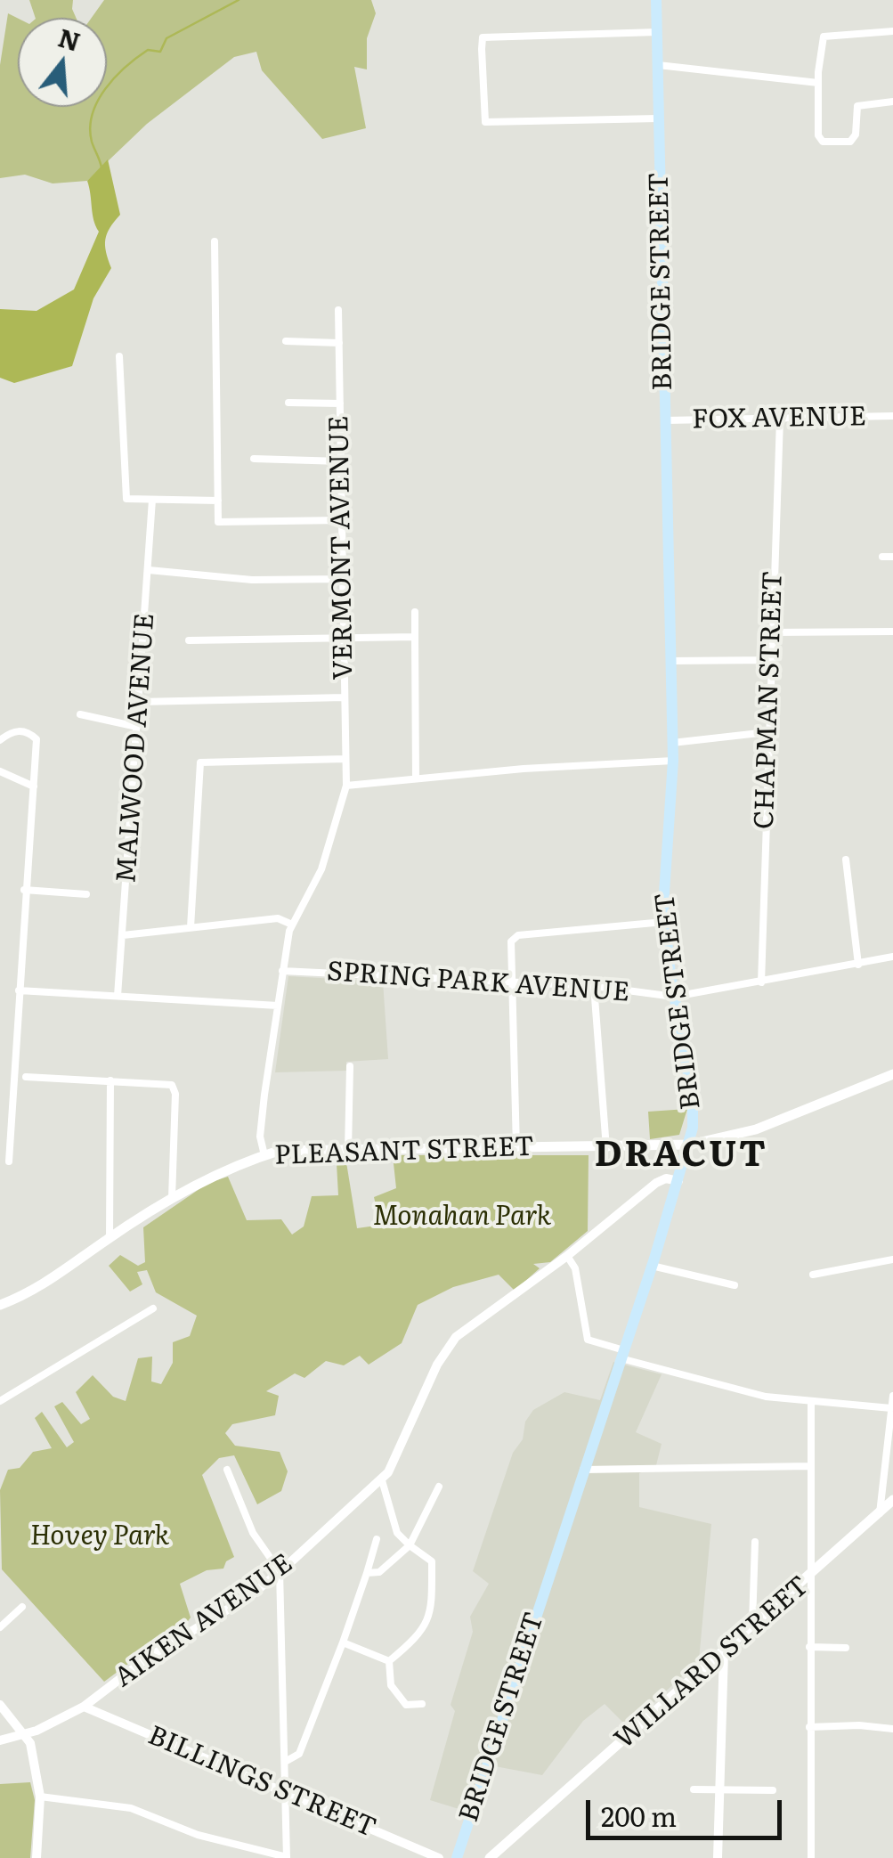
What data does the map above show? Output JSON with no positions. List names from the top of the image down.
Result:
{
  "streets": {
    "main road": ["BRIDGE STREET", "PLEASANT STREET", "WILLARD STREET"],
    "street": [
      "FOX AVENUE",
      "VERMONT AVENUE",
      "CHAPMAN STREET",
      "MALWOOD AVENUE",
      "SPRING PARK AVENUE",
      "AIKEN AVENUE",
      "BILLINGS STREET"
    ]
  },
  "crossings": [
    ["BRIDGE STREET", "FOX AVENUE"],
    ["BRIDGE STREET", "SPRING PARK AVENUE"],
    ["BRIDGE STREET", "PLEASANT STREET"],
    ["BRIDGE STREET", "AIKEN AVENUE"],
    ["FOX AVENUE", "CHAPMAN STREET"],
    ["VERMONT AVENUE", "SPRING PARK AVENUE"],
    ["VERMONT AVENUE", "PLEASANT STREET"],
    ["CHAPMAN STREET", "SPRING PARK AVENUE"],
    ["AIKEN AVENUE", "BILLINGS STREET"]
  ],
  "districts": ["DRACUT"],
  "parks": ["Monahan Park", "Hovey Park"],
  "scale_bar": "200 m",
  "north": "top"
}
